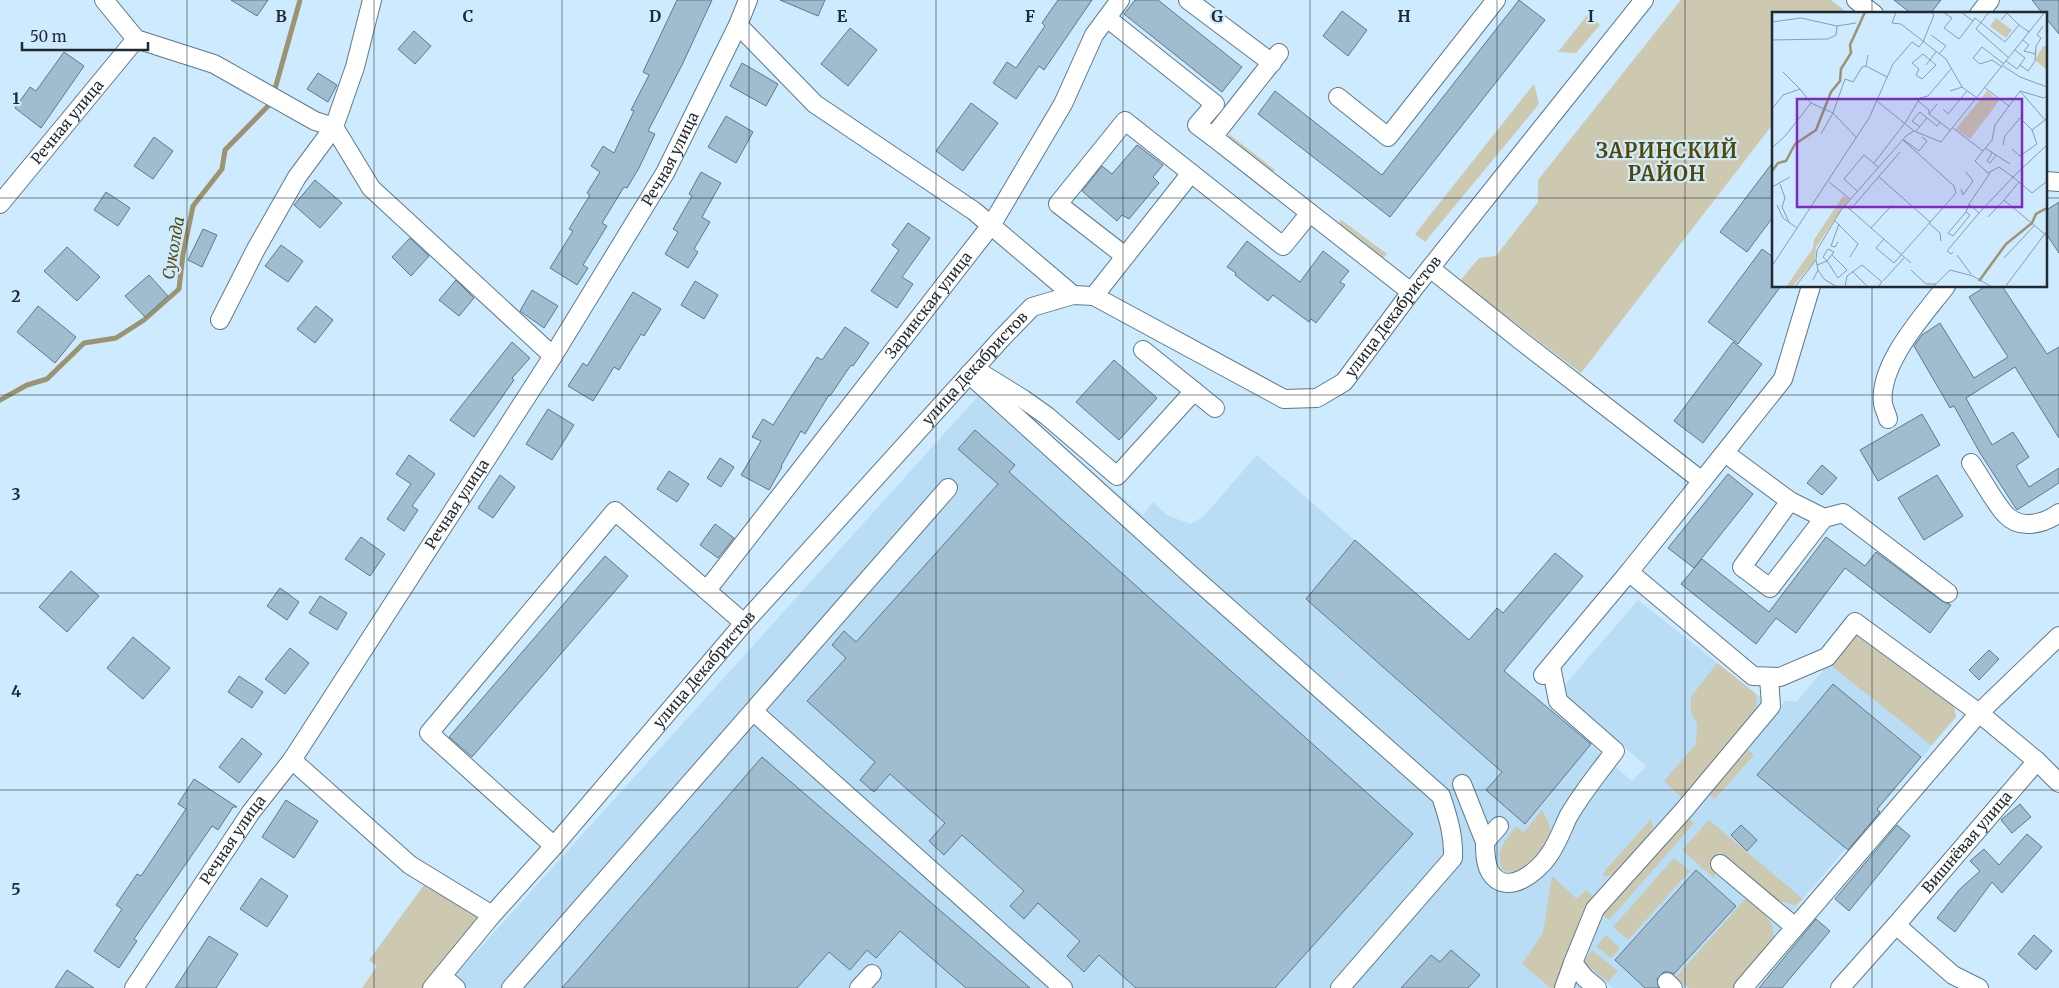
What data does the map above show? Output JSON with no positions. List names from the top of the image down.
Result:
{
  "streets": {
    "street": [
      "Речная улица",
      "Заринская улица",
      "улица Декабристов",
      "Вишнёвая улица"
    ]
  },
  "districts": ["ЗАРИНСКИЙ РАЙОН"],
  "water": ["Суколда"],
  "scale_bar": "50 m",
  "grid": {
    "columns": [
      "B",
      "C",
      "D",
      "E",
      "F",
      "G",
      "H",
      "I"
    ],
    "rows": [
      "1",
      "2",
      "3",
      "4",
      "5"
    ]
  }
}
